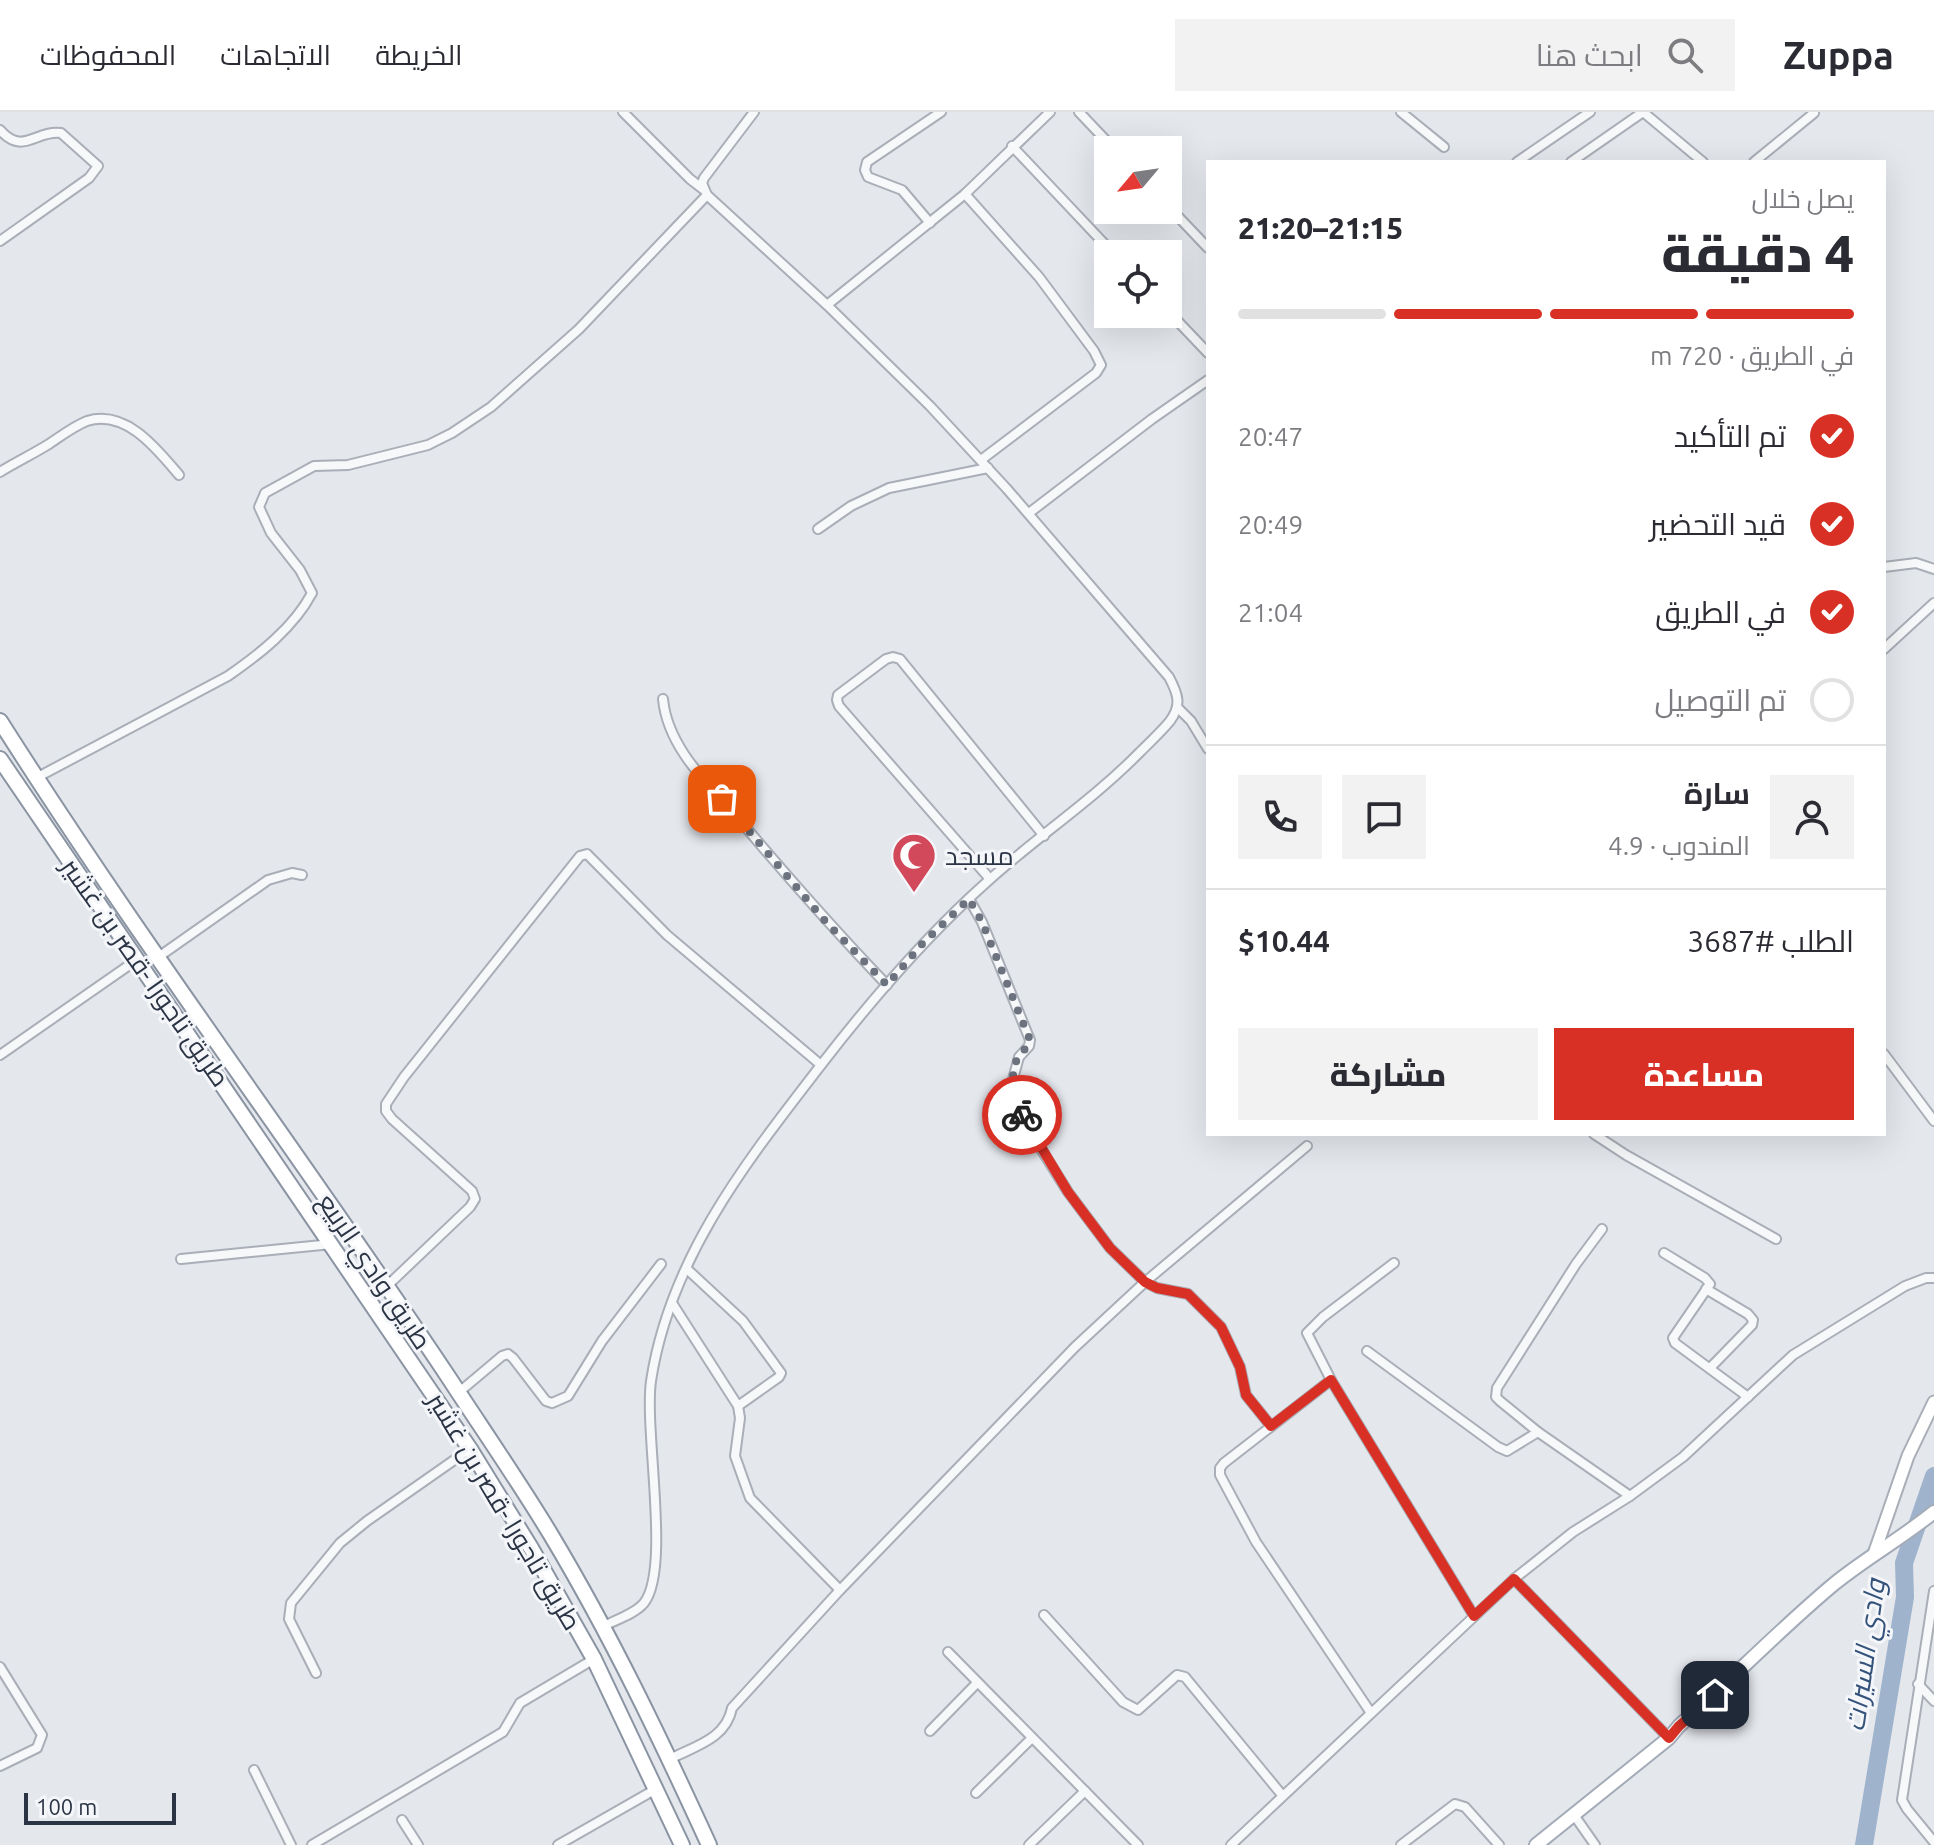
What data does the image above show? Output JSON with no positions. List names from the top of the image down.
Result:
{
  "streets": {
    "highway": ["طريق تاجورا -قصر بن غشير", "طريق وادي الربيع"]
  },
  "water": ["وادي السيرات"],
  "places": {
    "mosque": ["مسجد"]
  },
  "scale_bar": "100 m",
  "north": "bottom left",
  "page": {
    "header": "Zuppa",
    "search": "ابحث هنا",
    "nav": ["الخريطة", "الاتجاهات", "المحفوظات"],
    "heading": ["4 دقيقة", "يصل خلال", "21:15–21:20"],
    "panel": [
      "سارة",
      "المندوب · 4.9",
      "الطلب #3687",
      "$10.44"
    ],
    "bar": "في الطريق · 720 m",
    "list": [
      ["تم التأكيد", "20:47"],
      ["قيد التحضير", "20:49"],
      ["في الطريق", "21:04"],
      "تم التوصيل"
    ],
    "buttons": ["مساعدة", "مشاركة"],
    "scale": "100 m"
  }
}
